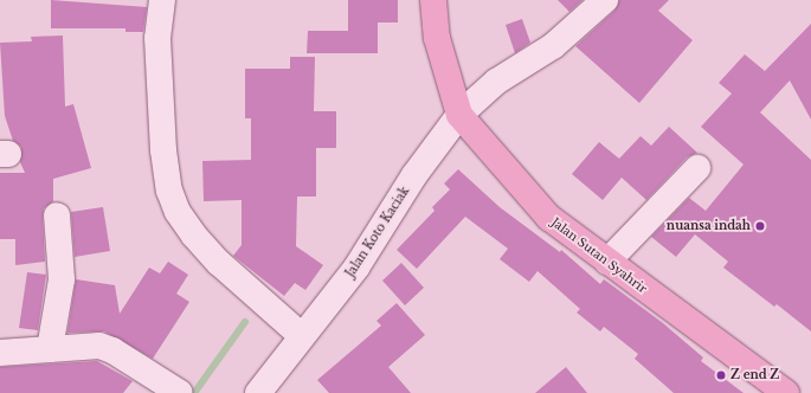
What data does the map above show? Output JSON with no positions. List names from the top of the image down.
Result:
{
  "streets": {
    "main road": ["Jalan Sutan Syahrir"],
    "street": ["Jalan Koto Kaciak"]
  },
  "crossings": [
    ["Jalan Koto Kaciak", "Jalan Sutan Syahrir"]
  ],
  "places": ["nuansa indah", "Z end Z"]
}
